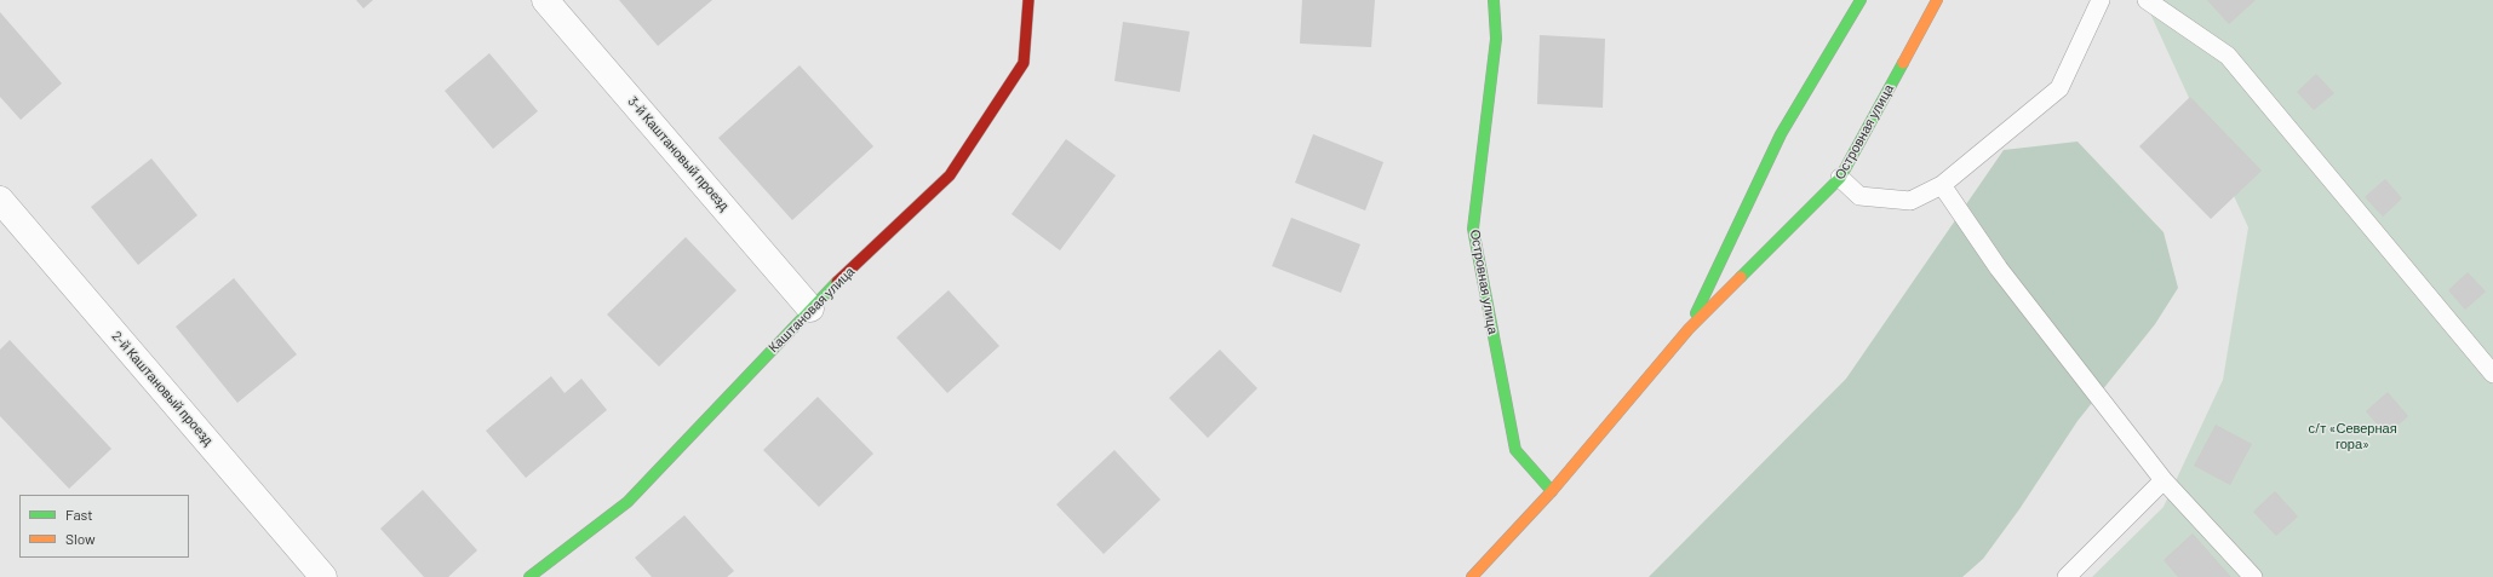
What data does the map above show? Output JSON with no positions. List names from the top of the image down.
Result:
{
  "streets": {
    "street": [
      "Островная улица",
      "3-й Каштановый проезд",
      "Каштановая улица",
      "2-й Каштановый проезд"
    ]
  },
  "crossings": [
    ["3-й Каштановый проезд", "Каштановая улица"]
  ],
  "parks": ["с/т «Северная гора»"],
  "legend": ["Fast", "Slow"]
}
